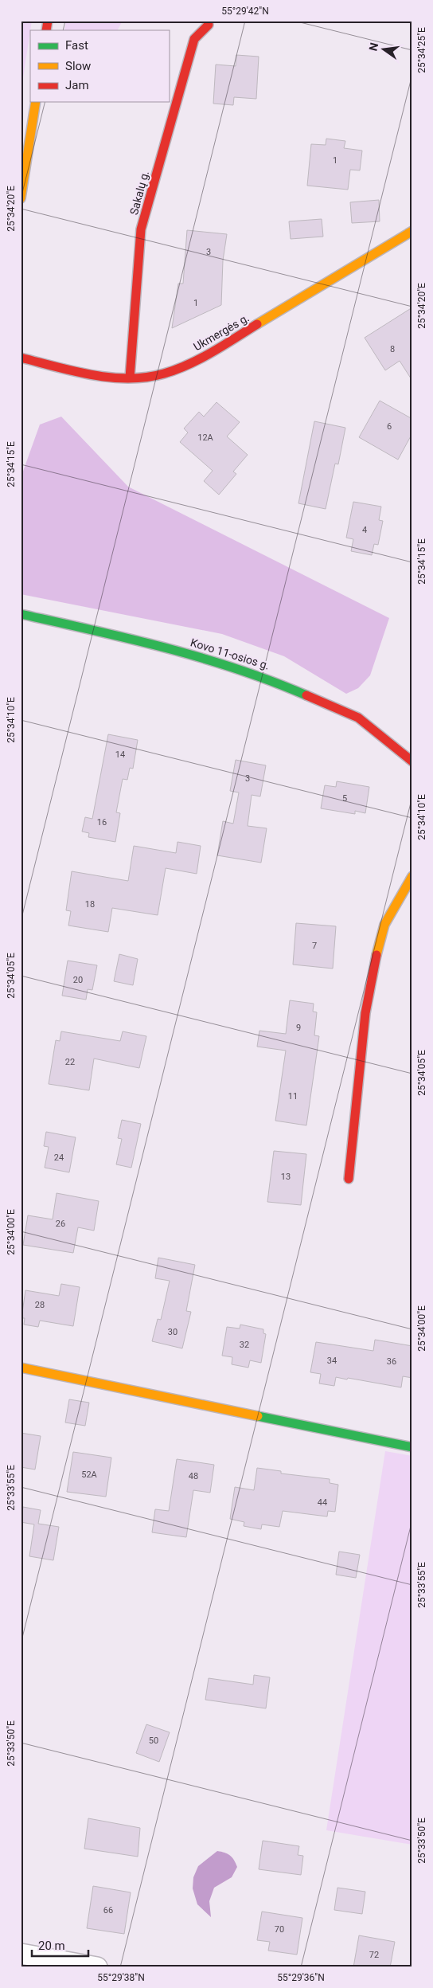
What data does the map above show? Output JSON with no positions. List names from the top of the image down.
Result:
{
  "streets": {
    "main road": ["Sakalų g.", "Ukmergės g.", "Kovo 11-osios g."]
  },
  "crossings": [
    ["Sakalų g.", "Ukmergės g."]
  ],
  "house_numbers": [
    "1",
    "3",
    "1",
    "8",
    "6",
    "12A",
    "4",
    "14",
    "3",
    "5",
    "16",
    "18",
    "7",
    "20",
    "9",
    "22",
    "11",
    "24",
    "13",
    "26",
    "28",
    "30",
    "32",
    "34",
    "36",
    "52A",
    "48",
    "44",
    "50",
    "66",
    "70",
    "72"
  ],
  "legend": ["Fast", "Slow", "Jam"],
  "scale_bar": "20 m",
  "north": "left",
  "coordinates": [
    "55°29'42\"N",
    "25°34'25\"E",
    "25°34'20\"E",
    "25°34'15\"E",
    "25°34'10\"E",
    "25°34'05\"E",
    "25°34'00\"E",
    "25°33'55\"E",
    "25°33'50\"E",
    "55°29'38\"N",
    "55°29'36\"N"
  ]
}
